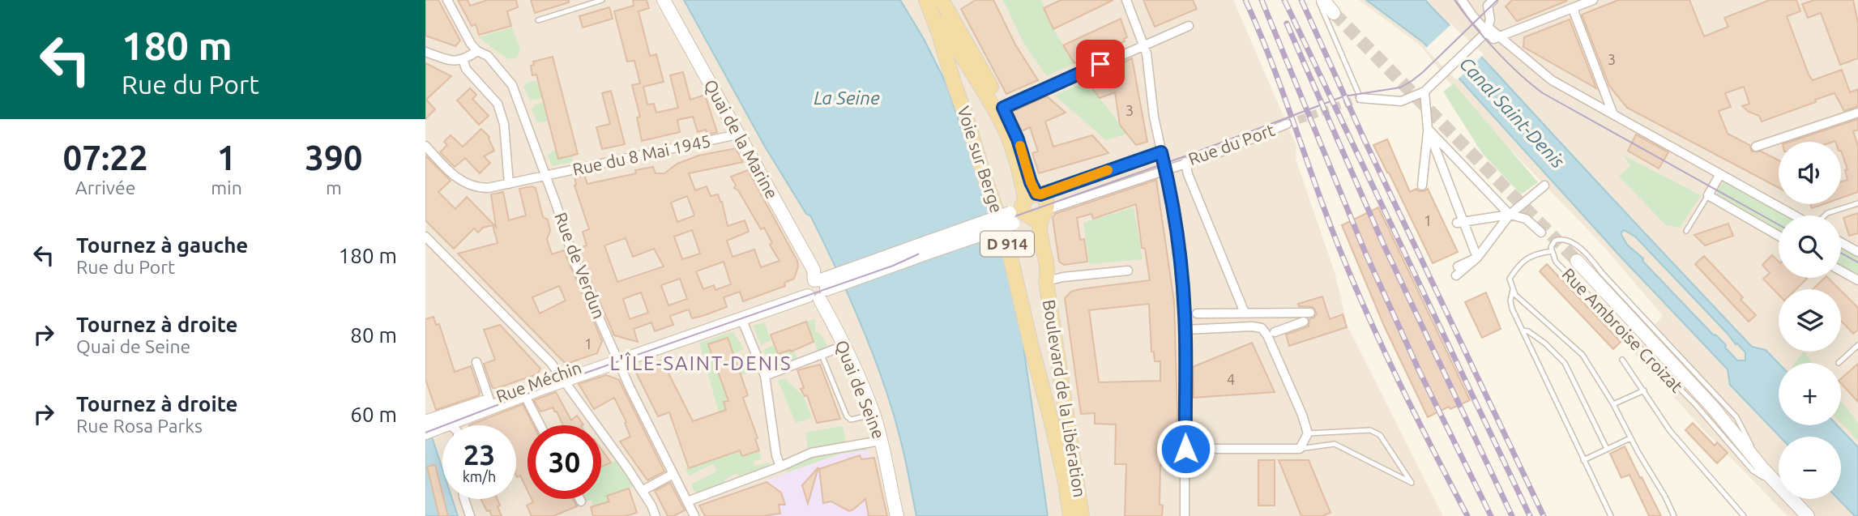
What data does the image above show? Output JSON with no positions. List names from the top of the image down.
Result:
{
  "streets": {
    "main road": [
      "Quai de la Marine",
      "Voie sur Berge",
      "D 914",
      "Rue Ambroise Croizat",
      "Rue Méchin",
      "Quai de Seine",
      "Boulevard de la Libération"
    ],
    "street": ["Rue du Port", "Rue du 8 Mai 1945", "Rue de Verdun"]
  },
  "crossings": [
    ["Quai de la Marine", "Rue du 8 Mai 1945"],
    ["Quai de la Marine", "Rue Méchin"],
    ["Quai de la Marine", "Quai de Seine"],
    ["Rue du Port", "D 914"],
    ["Rue du Port", "Boulevard de la Libération"],
    ["Rue du 8 Mai 1945", "Rue de Verdun"],
    ["Voie sur Berge", "D 914"],
    ["Voie sur Berge", "Boulevard de la Libération"],
    ["D 914", "Boulevard de la Libération"],
    ["Rue de Verdun", "Rue Méchin"],
    ["Rue Méchin", "Quai de Seine"]
  ],
  "districts": ["L'ÎLE-SAINT-DENIS"],
  "water": ["La Seine", "Canal Saint-Denis"],
  "house_numbers": [
    "3",
    "3",
    "1",
    "1",
    "4"
  ],
  "page": {
    "turn": ["180 m", "Rue du Port"],
    "eta": [
      "07:22",
      "Arrivée",
      "1",
      "min",
      "390",
      "m"
    ],
    "map_buttons": ["+", "−"],
    "list": [
      {
        "name": "Tournez à gauche",
        "note": "Rue du Port",
        "value": "180 m"
      },
      {
        "name": "Tournez à droite",
        "note": "Quai de Seine",
        "value": "80 m"
      },
      {
        "name": "Tournez à droite",
        "note": "Rue Rosa Parks",
        "value": "60 m"
      }
    ],
    "speed": "23 km/h",
    "limit": "30"
  }
}
